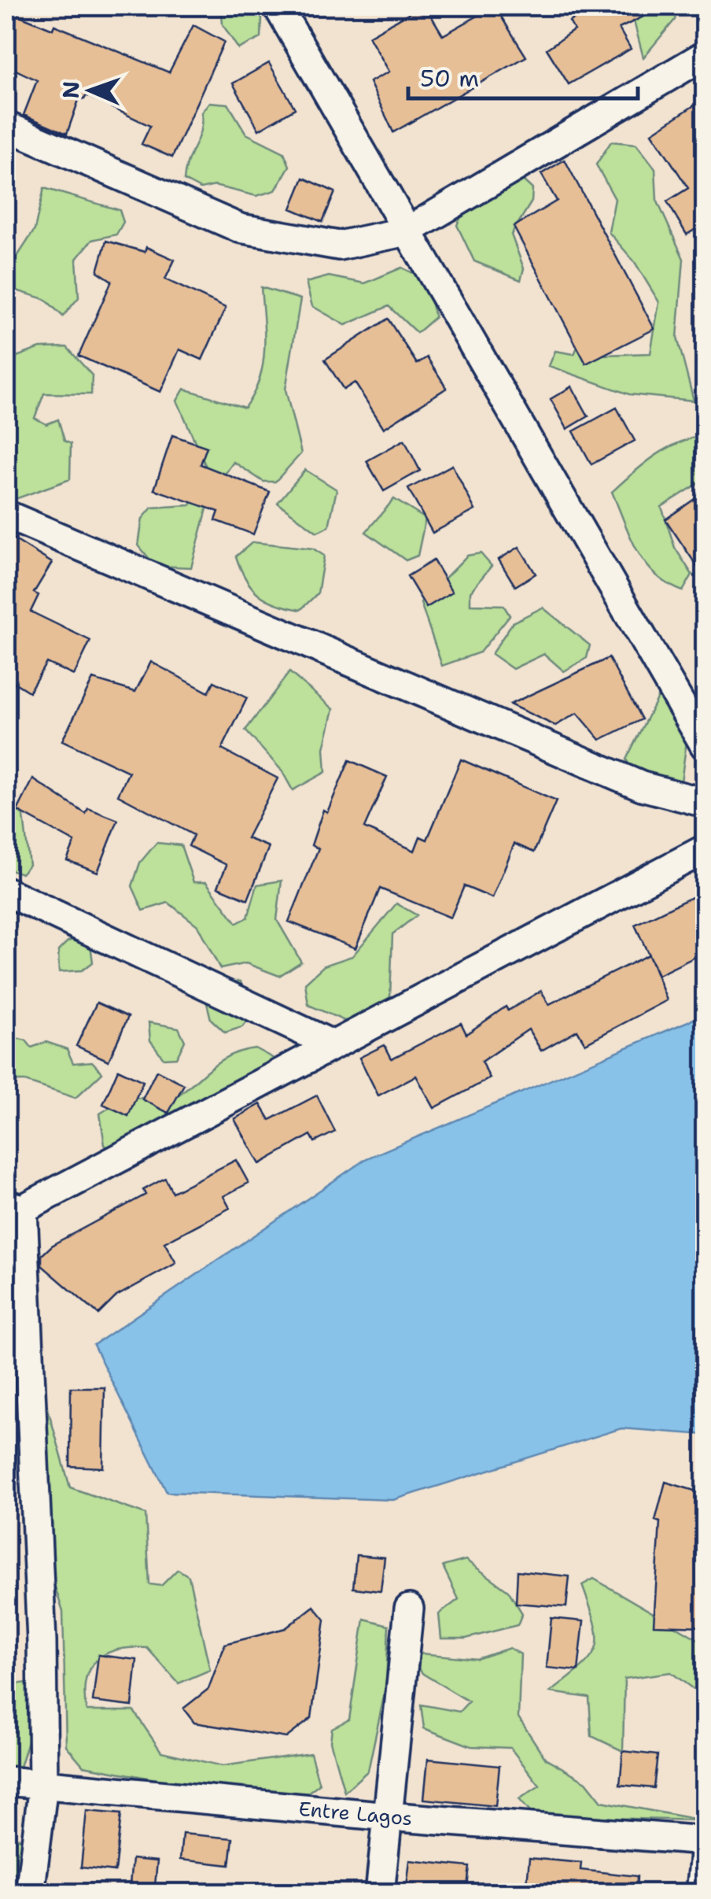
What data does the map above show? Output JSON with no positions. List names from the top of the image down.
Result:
{
  "streets": {
    "street": ["Entre Lagos"]
  },
  "scale_bar": "50 m",
  "north": "left"
}
